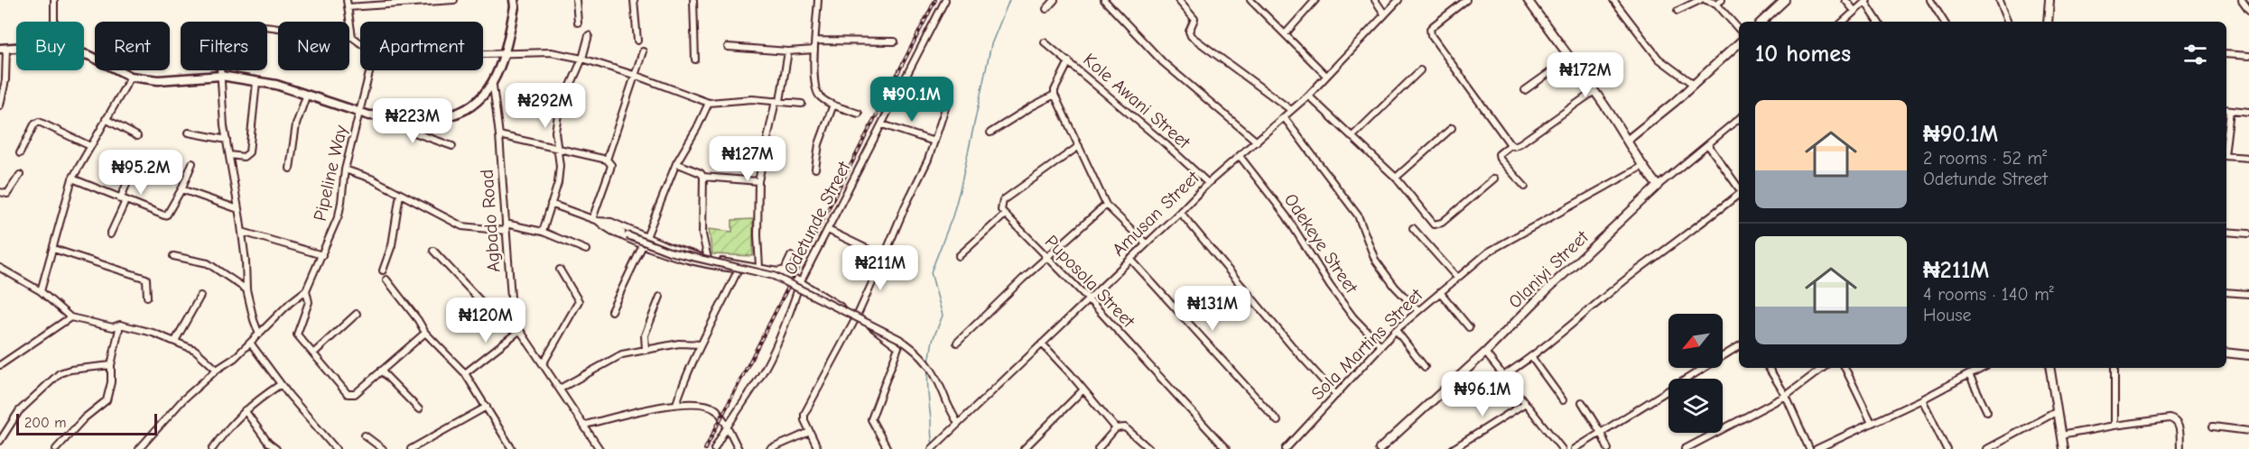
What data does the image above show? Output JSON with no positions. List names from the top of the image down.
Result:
{
  "streets": {
    "main road": ["Agbado Road"],
    "street": [
      "Kole Awani Street",
      "Pipeline Way",
      "Amusan Street",
      "Odetunde Street",
      "Odekeye Street",
      "Olaniyi Street",
      "Puposola Street",
      "Sola Martins Street"
    ]
  },
  "crossings": [
    ["Kole Awani Street", "Amusan Street"],
    ["Amusan Street", "Odekeye Street"],
    ["Amusan Street", "Puposola Street"],
    ["Odekeye Street", "Sola Martins Street"]
  ],
  "scale_bar": "200 m",
  "north": "bottom left",
  "page": {
    "chip": [
      "Buy",
      "Rent",
      "Filters",
      "New",
      "Apartment"
    ],
    "heading": "10 homes",
    "price": [
      "₦172M",
      "₦90.1M",
      "₦292M",
      "₦223M",
      "₦127M",
      "₦95.2M",
      "₦211M",
      "₦131M",
      "₦120M",
      "₦96.1M"
    ],
    "list": [
      {
        "name": "₦90.1M",
        "note": "2 rooms · 52 m² · Odetunde Street"
      },
      {
        "name": "₦211M",
        "note": "4 rooms · 140 m² · House"
      }
    ],
    "scale": "200 m"
  }
}
